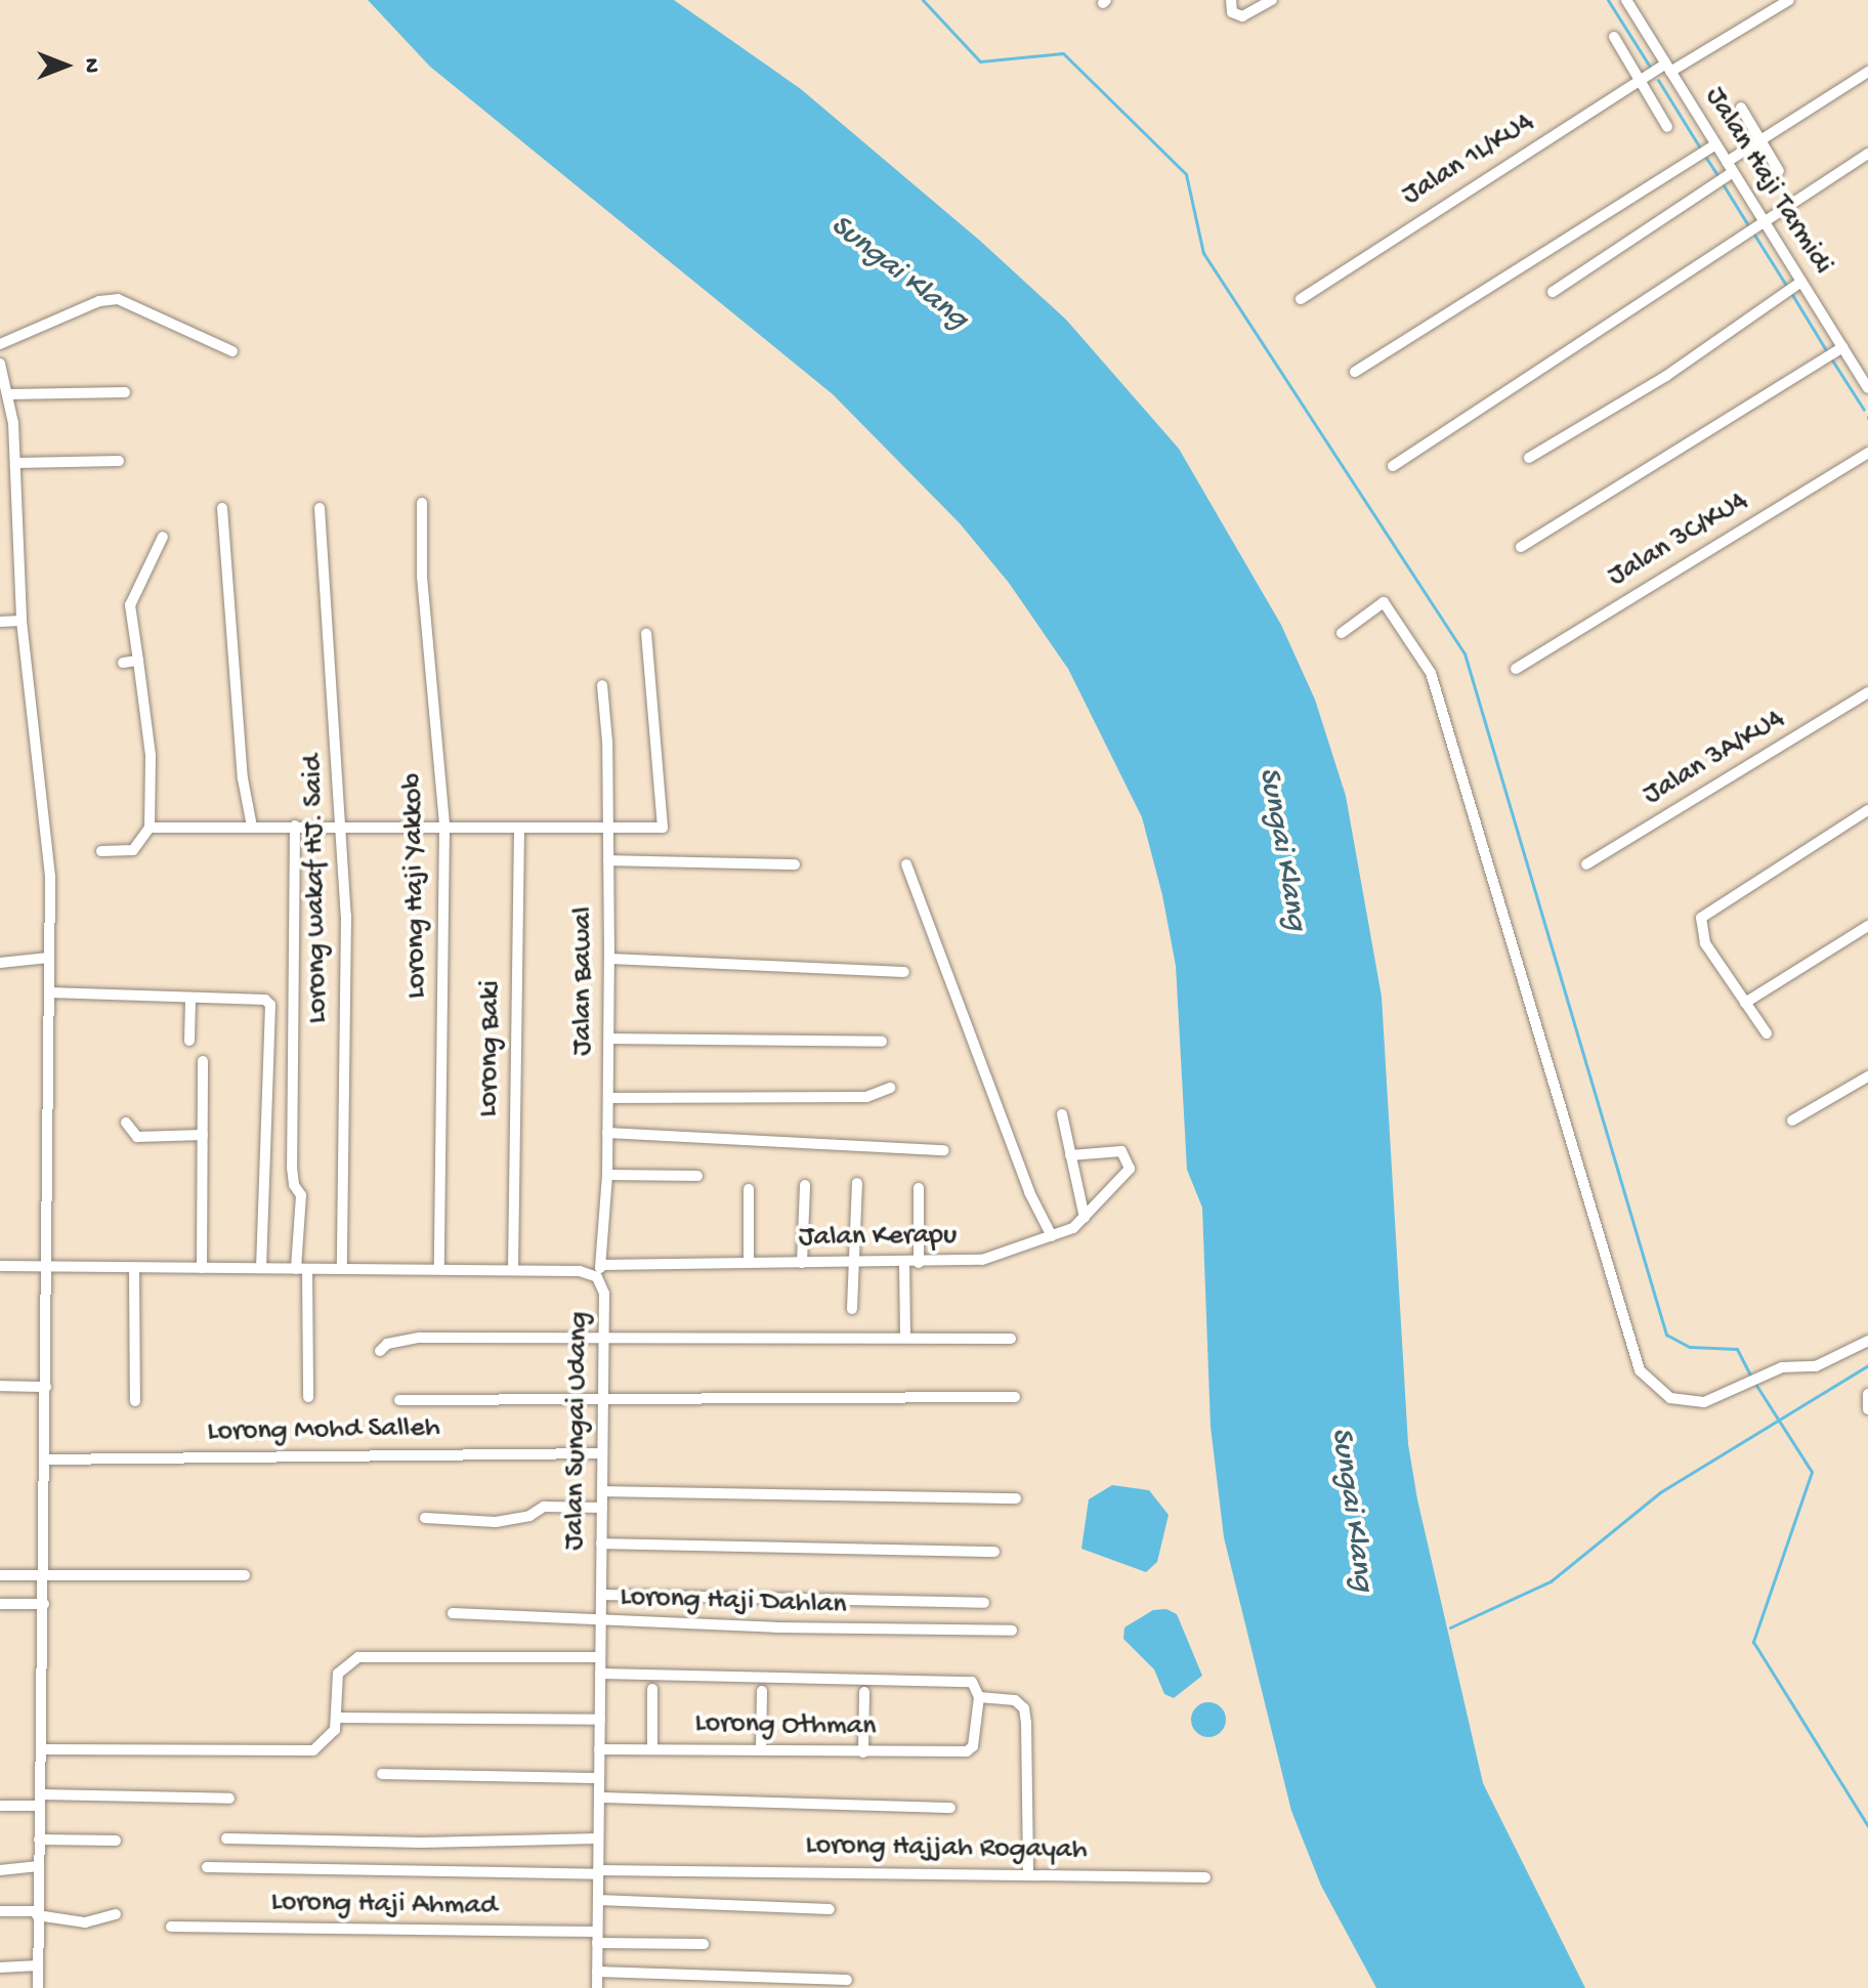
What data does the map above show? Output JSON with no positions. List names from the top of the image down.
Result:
{
  "streets": {
    "street": [
      "Jalan 1L/KU4",
      "Jalan Haji Tarmidi",
      "Jalan 3C/KU4",
      "Jalan 3A/KU4",
      "Lorong Haji Yakkob",
      "Lorong wakaf HJ. Said",
      "Jalan Bawal",
      "Lorong Baki",
      "Jalan Kerapu",
      "Lorong Mohd Salleh",
      "Jalan Sungai Udang",
      "Lorong Haji Dahlan",
      "Lorong Othman",
      "Lorong Hajjah Rogayah",
      "Lorong Haji Ahmad"
    ]
  },
  "crossings": [
    ["Jalan 1L/KU4", "Jalan Haji Tarmidi"],
    ["Lorong Haji Yakkob", "Jalan Sungai Udang"],
    ["Lorong wakaf HJ. Said", "Jalan Sungai Udang"],
    ["Jalan Bawal", "Jalan Kerapu"],
    ["Jalan Bawal", "Jalan Sungai Udang"],
    ["Lorong Baki", "Jalan Sungai Udang"],
    ["Lorong Mohd Salleh", "Jalan Sungai Udang"],
    ["Jalan Sungai Udang", "Lorong Haji Dahlan"],
    ["Jalan Sungai Udang", "Lorong Othman"],
    ["Jalan Sungai Udang", "Lorong Hajjah Rogayah"],
    ["Jalan Sungai Udang", "Lorong Haji Ahmad"]
  ],
  "water": ["Sungai Klang"],
  "north": "right"
}
